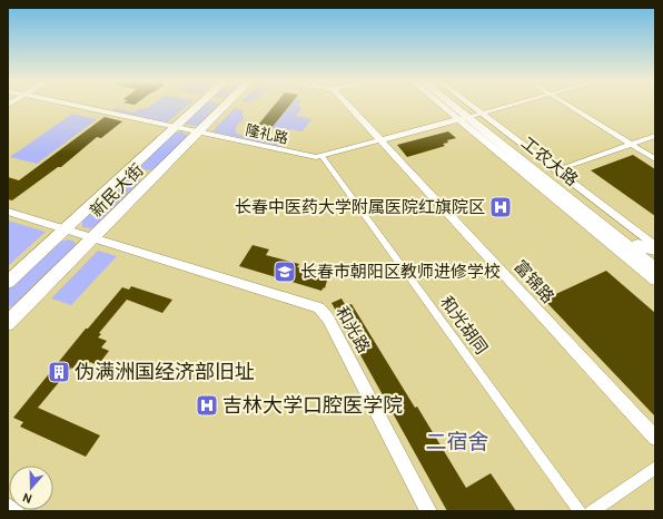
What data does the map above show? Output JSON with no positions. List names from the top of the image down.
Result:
{
  "streets": {
    "main road": ["工农大路", "新民大街"],
    "street": [
      "隆礼路",
      "富锦路",
      "和光胡同",
      "和光路"
    ]
  },
  "crossings": [
    ["隆礼路", "工农大路"],
    ["隆礼路", "新民大街"],
    ["隆礼路", "富锦路"],
    ["隆礼路", "和光胡同"],
    ["新民大街", "和光路"]
  ],
  "districts": ["二宿舍"],
  "places": {
    "hospital": ["长春中医药大学附属医院红旗院区", "吉林大学口腔医学院"],
    "school or university": ["长春市朝阳区教师进修学校"],
    "building": ["伪满洲国经济部旧址"]
  },
  "north": "bottom"
}
